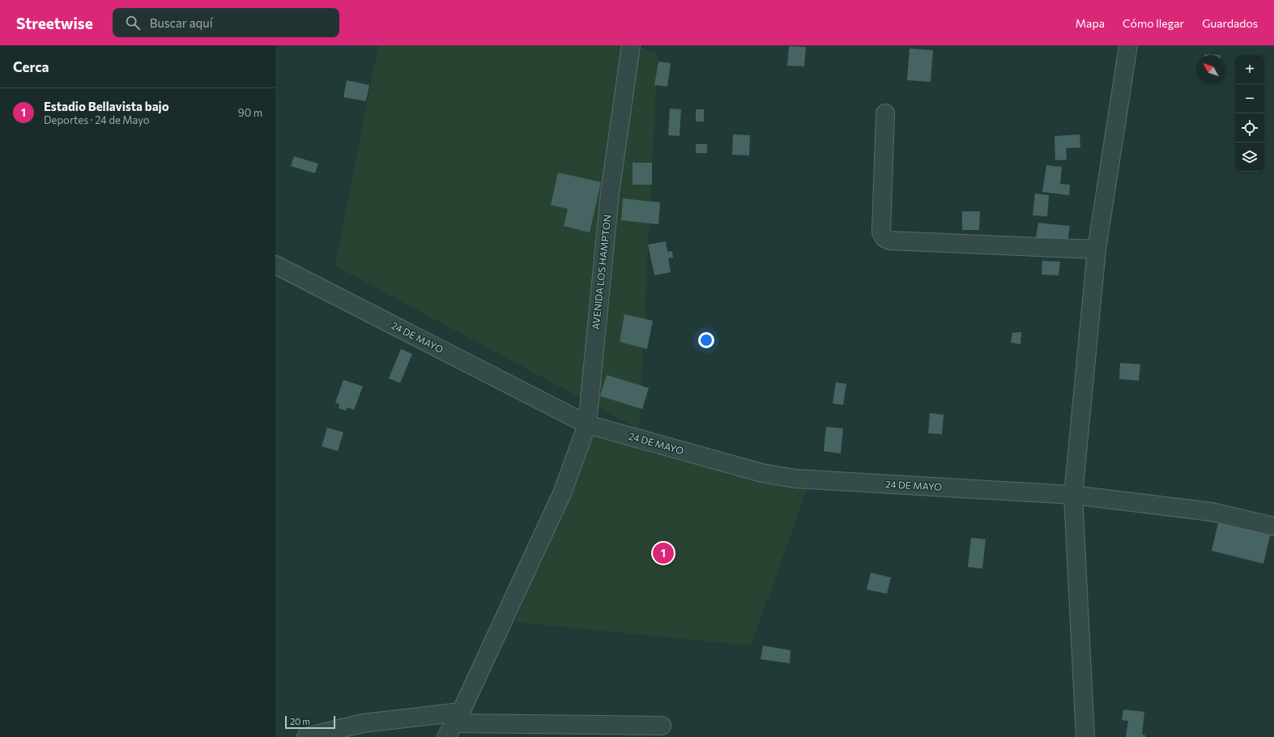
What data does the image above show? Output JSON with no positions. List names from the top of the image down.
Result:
{
  "streets": {
    "street": ["AVENIDA LOS HAMPTON", "24 DE MAYO"]
  },
  "crossings": [
    ["AVENIDA LOS HAMPTON", "24 DE MAYO"]
  ],
  "scale_bar": "20 m",
  "north": "top left",
  "page": {
    "header": "Streetwise",
    "search": "Buscar aquí",
    "nav": ["Mapa", "Cómo llegar", "Guardados"],
    "heading": "Cerca",
    "map_buttons": ["+", "−"],
    "list": [
      {
        "mark": "1",
        "name": "Estadio Bellavista bajo",
        "note": "Deportes · 24 de Mayo",
        "value": "90 m"
      }
    ],
    "pins": "1",
    "scale": "20 m"
  }
}
